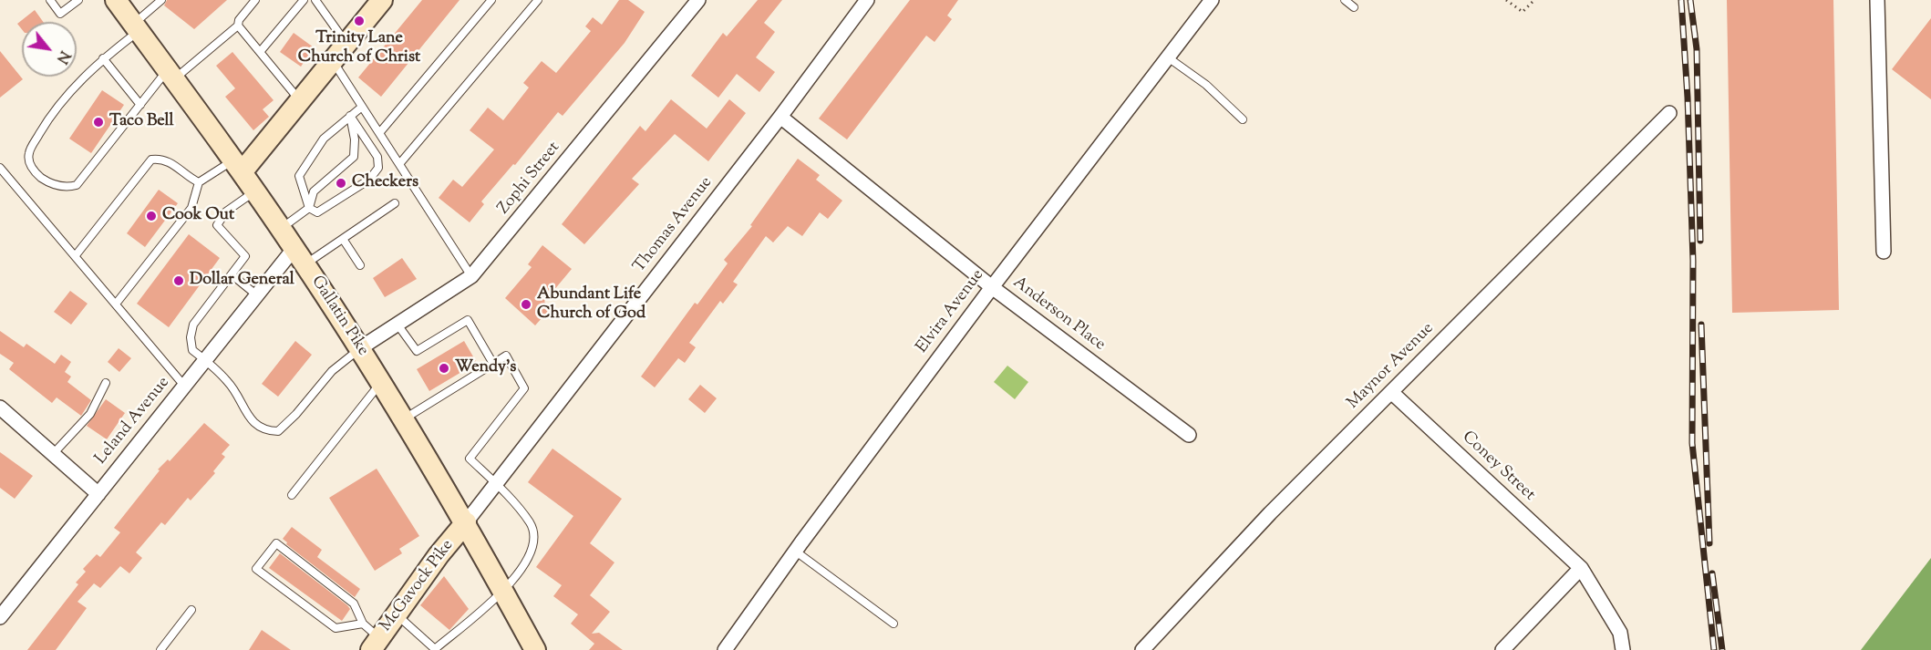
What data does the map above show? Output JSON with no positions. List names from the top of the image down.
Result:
{
  "streets": {
    "main road": ["Gallatin Pike", "McGavock Pike"],
    "street": [
      "Zophi Street",
      "Thomas Avenue",
      "Elvira Avenue",
      "Anderson Place",
      "Maynor Avenue",
      "Leland Avenue",
      "Coney Street"
    ]
  },
  "crossings": [
    ["Zophi Street", "Gallatin Pike"],
    ["Thomas Avenue", "Anderson Place"],
    ["Thomas Avenue", "Gallatin Pike"],
    ["Thomas Avenue", "McGavock Pike"],
    ["Elvira Avenue", "Anderson Place"],
    ["Gallatin Pike", "Leland Avenue"],
    ["Gallatin Pike", "McGavock Pike"],
    ["Maynor Avenue", "Coney Street"]
  ],
  "places": [
    "Trinity Lane Church of Christ",
    "Taco Bell",
    "Checkers",
    "Cook Out",
    "Dollar General",
    "Abundant Life Church of God",
    "Wendy's"
  ],
  "north": "bottom right"
}
